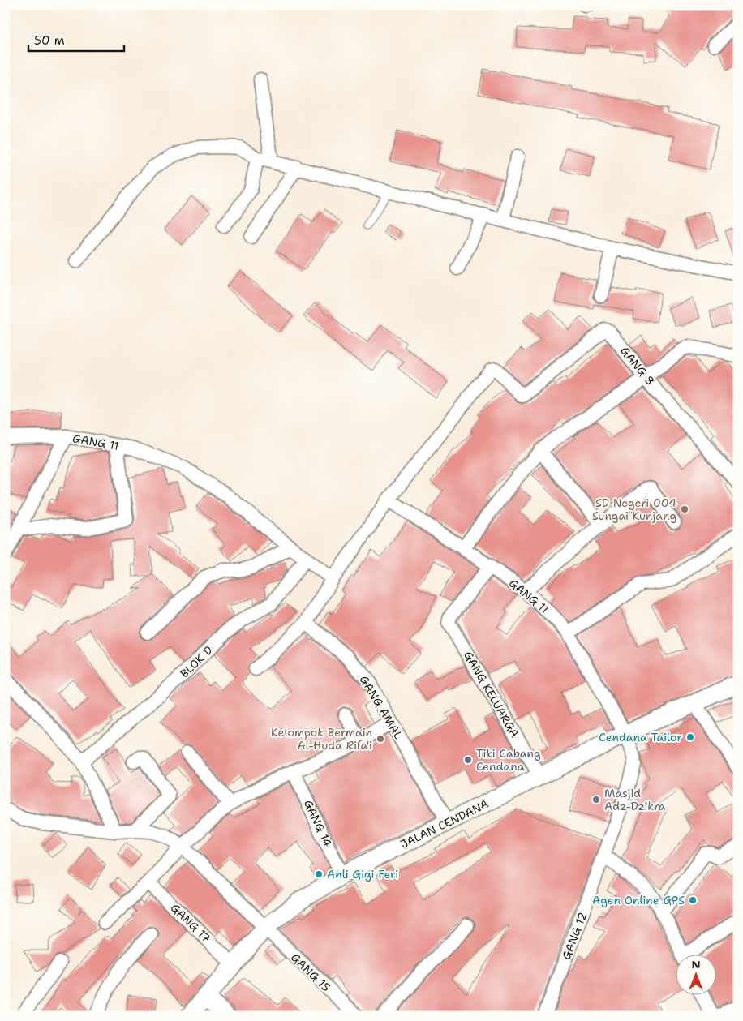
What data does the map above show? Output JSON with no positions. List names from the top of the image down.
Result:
{
  "streets": {
    "street": [
      "GANG 8",
      "GANG 11",
      "BLOK D",
      "GANG KELUARGA",
      "GANG AMAL",
      "GANG 14",
      "JALAN CENDANA",
      "GANG 17",
      "GANG 12",
      "GANG 15"
    ]
  },
  "crossings": [
    ["GANG 8", "GANG 11"],
    ["GANG 11", "BLOK D"],
    ["GANG 11", "GANG KELUARGA"],
    ["GANG 11", "JALAN CENDANA"],
    ["GANG 11", "GANG 12"],
    ["GANG KELUARGA", "JALAN CENDANA"],
    ["GANG AMAL", "JALAN CENDANA"],
    ["GANG 14", "JALAN CENDANA"],
    ["JALAN CENDANA", "GANG 17"],
    ["JALAN CENDANA", "GANG 12"],
    ["JALAN CENDANA", "GANG 15"]
  ],
  "places": [
    "SD Negeri 004 Sungai Kunjang",
    "Cendana Tailor",
    "Kelompok Bermain Al-Huda Rifa'i",
    "Tiki Cabang Cendana",
    "Masjid Adz-Dzikra",
    "Ahli Gigi Feri",
    "Agen Online GPS"
  ],
  "scale_bar": "50 m",
  "north": "top"
}
